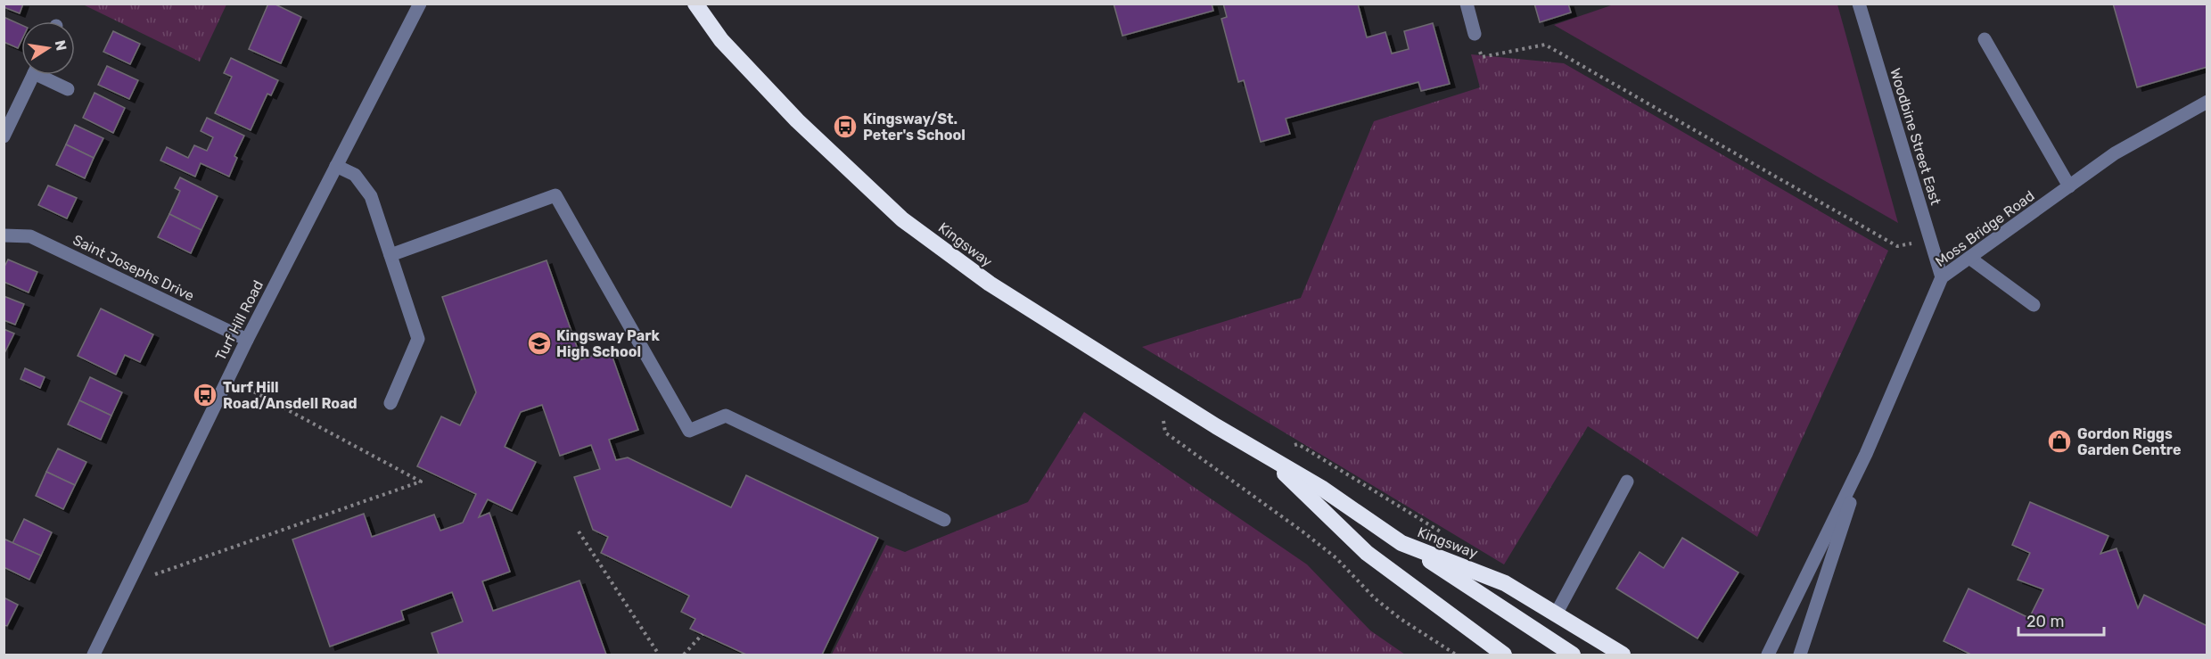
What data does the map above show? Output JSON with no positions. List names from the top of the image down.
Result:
{
  "streets": {
    "highway": ["Kingsway"],
    "street": [
      "Woodbine Street East",
      "Moss Bridge Road",
      "Saint Josephs Drive",
      "Turf Hill Road"
    ]
  },
  "crossings": [
    ["Woodbine Street East", "Moss Bridge Road"],
    ["Saint Josephs Drive", "Turf Hill Road"]
  ],
  "places": {
    "bus stop": ["Kingsway/St. Peter's School", "Turf Hill Road/Ansdell Road"],
    "school or university": ["Kingsway Park High School"],
    "shop": ["Gordon Riggs Garden Centre"]
  },
  "scale_bar": "20 m",
  "north": "right"
}
